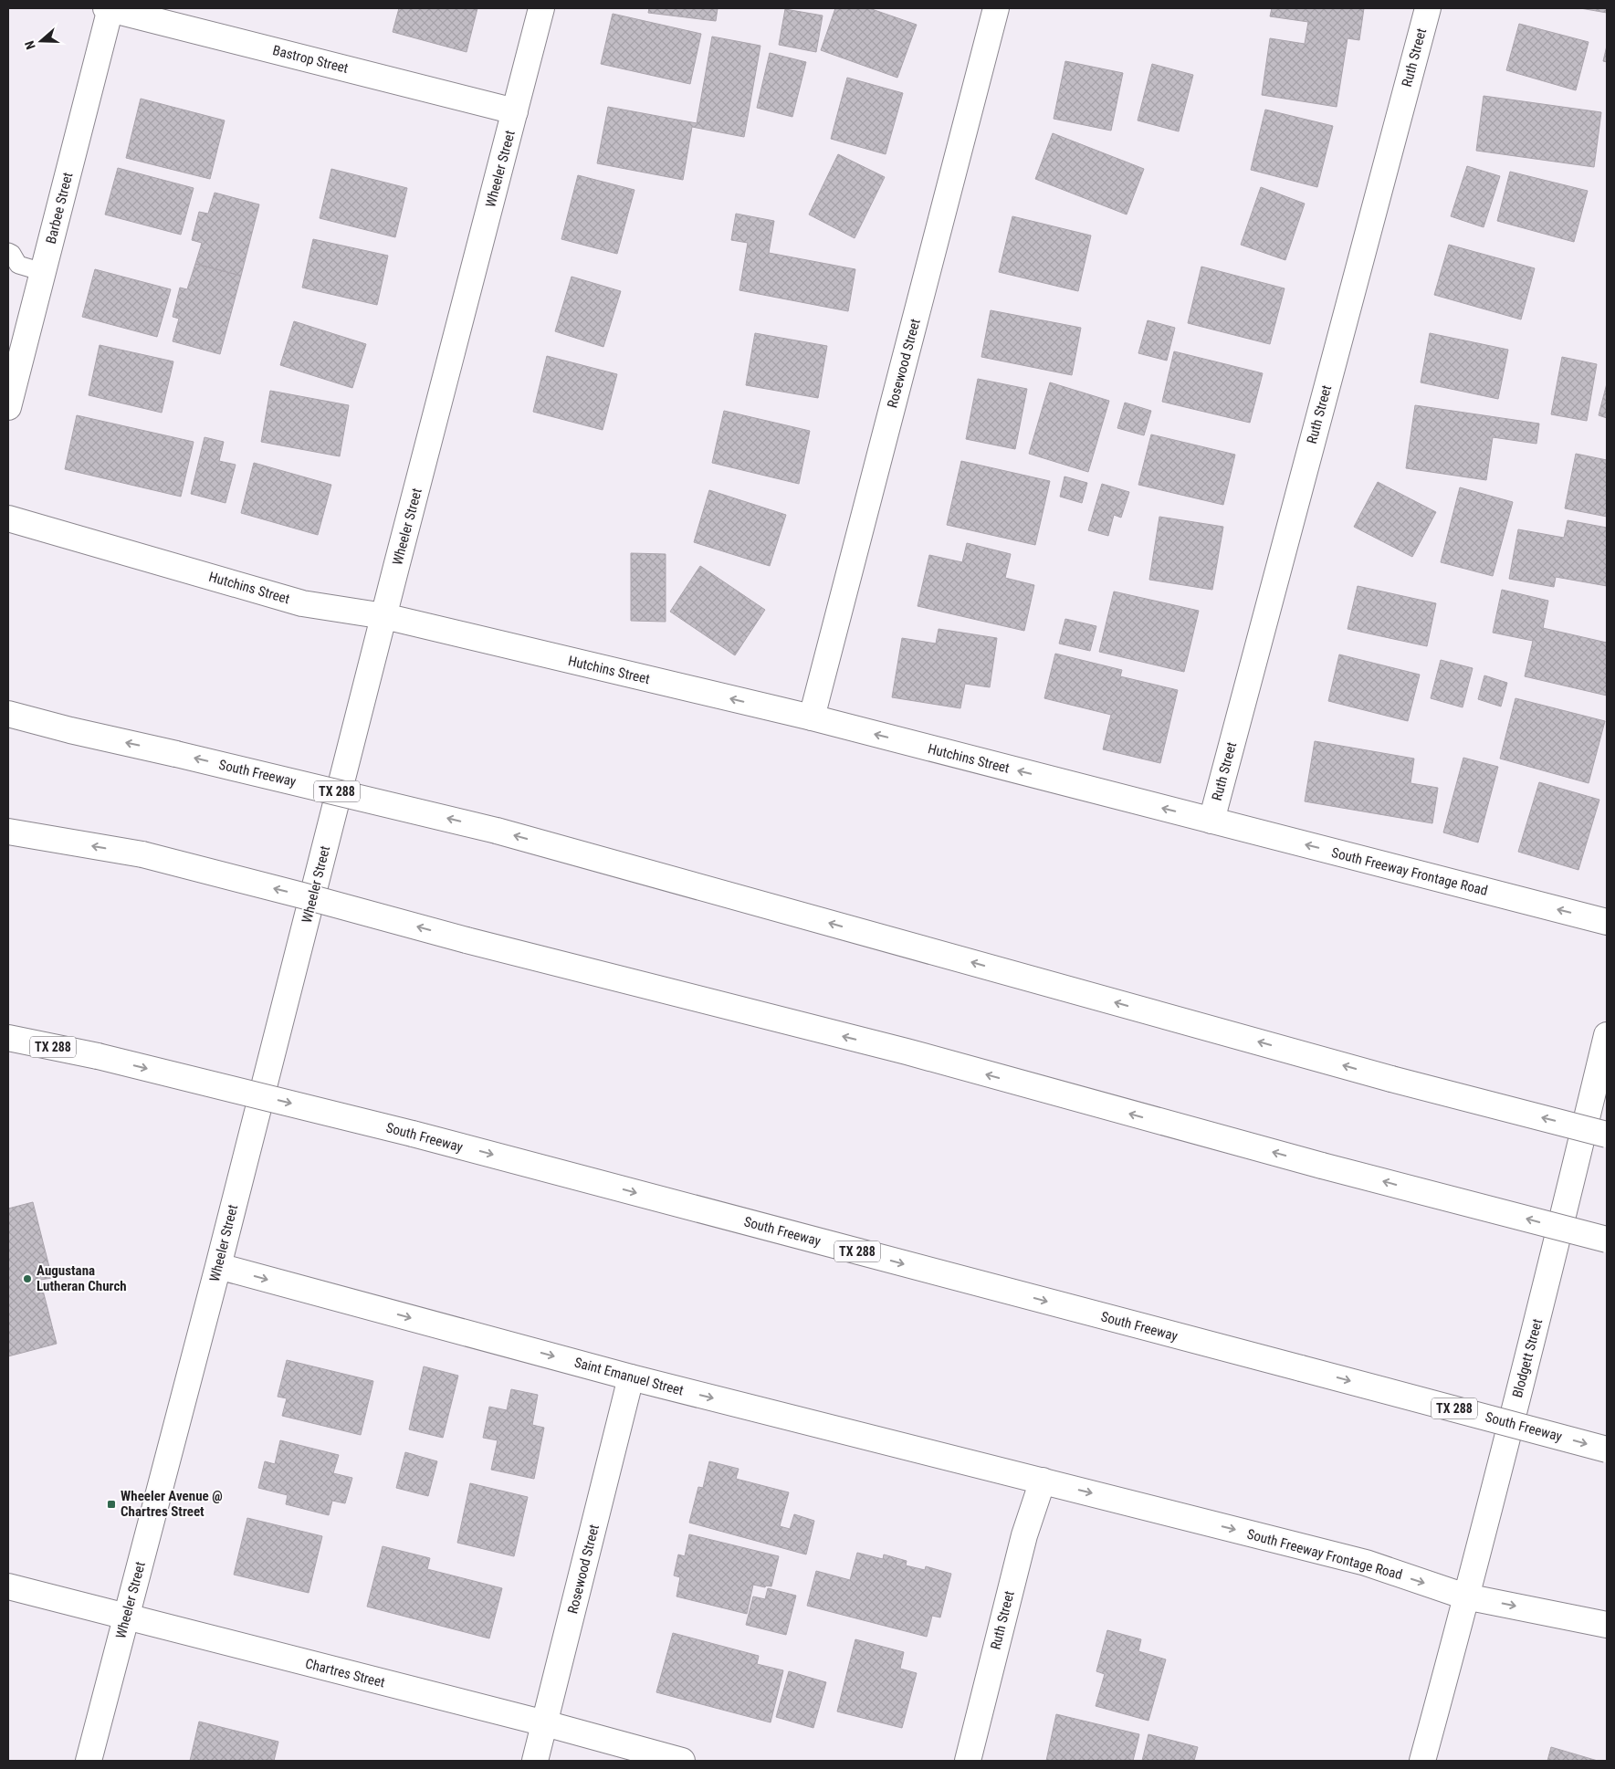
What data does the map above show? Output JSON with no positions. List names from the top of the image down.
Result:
{
  "streets": {
    "main road": [
      "Ruth Street",
      "Bastrop Street",
      "Wheeler Street",
      "Barbee Street",
      "Rosewood Street",
      "Hutchins Street",
      "South Freeway",
      "TX 288",
      "South Freeway Frontage Road",
      "Blodgett Street",
      "Saint Emanuel Street",
      "Chartres Street"
    ]
  },
  "crossings": [
    ["Ruth Street", "Hutchins Street"],
    ["Ruth Street", "South Freeway Frontage Road"],
    ["Ruth Street", "Saint Emanuel Street"],
    ["Bastrop Street", "Wheeler Street"],
    ["Bastrop Street", "Barbee Street"],
    ["Wheeler Street", "Hutchins Street"],
    ["Wheeler Street", "Saint Emanuel Street"],
    ["Wheeler Street", "Chartres Street"],
    ["Rosewood Street", "Hutchins Street"],
    ["Rosewood Street", "Saint Emanuel Street"],
    ["Rosewood Street", "Chartres Street"],
    ["Hutchins Street", "South Freeway Frontage Road"],
    ["South Freeway Frontage Road", "Blodgett Street"],
    ["South Freeway Frontage Road", "Saint Emanuel Street"]
  ],
  "one_way": ["Hutchins Street", "Saint Emanuel Street"],
  "places": {
    "other": ["Augustana Lutheran Church"],
    "transit": ["Wheeler Avenue @ Chartres Street"]
  },
  "north": "left"
}
